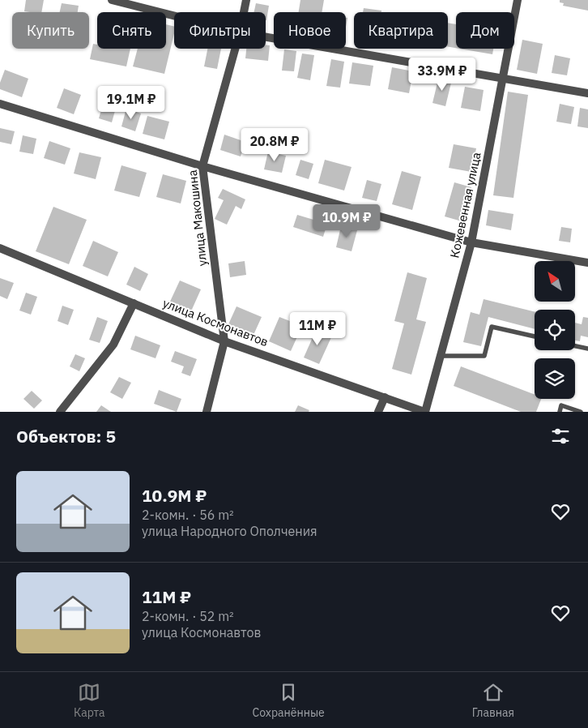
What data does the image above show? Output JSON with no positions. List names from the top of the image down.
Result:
{
  "streets": {
    "street": ["Кожевенная улица", "улица Макошина", "улица Космонавтов"]
  },
  "crossings": [
    ["Кожевенная улица", "улица Космонавтов"],
    ["улица Макошина", "улица Космонавтов"]
  ],
  "north": "top left",
  "page": {
    "chip": [
      "Купить",
      "Снять",
      "Фильтры",
      "Новое",
      "Квартира",
      "Дом"
    ],
    "price": [
      "33.9M ₽",
      "19.1M ₽",
      "20.8M ₽",
      "10.9M ₽",
      "11M ₽"
    ],
    "heading": "Объектов: 5",
    "list": [
      {
        "name": "10.9M ₽",
        "note": "2-комн. · 56 m² · улица Народного Ополчения"
      },
      {
        "name": "11M ₽",
        "note": "2-комн. · 52 m² · улица Космонавтов"
      }
    ],
    "tabs": ["Карта", "Сохранённые", "Главная"]
  }
}
